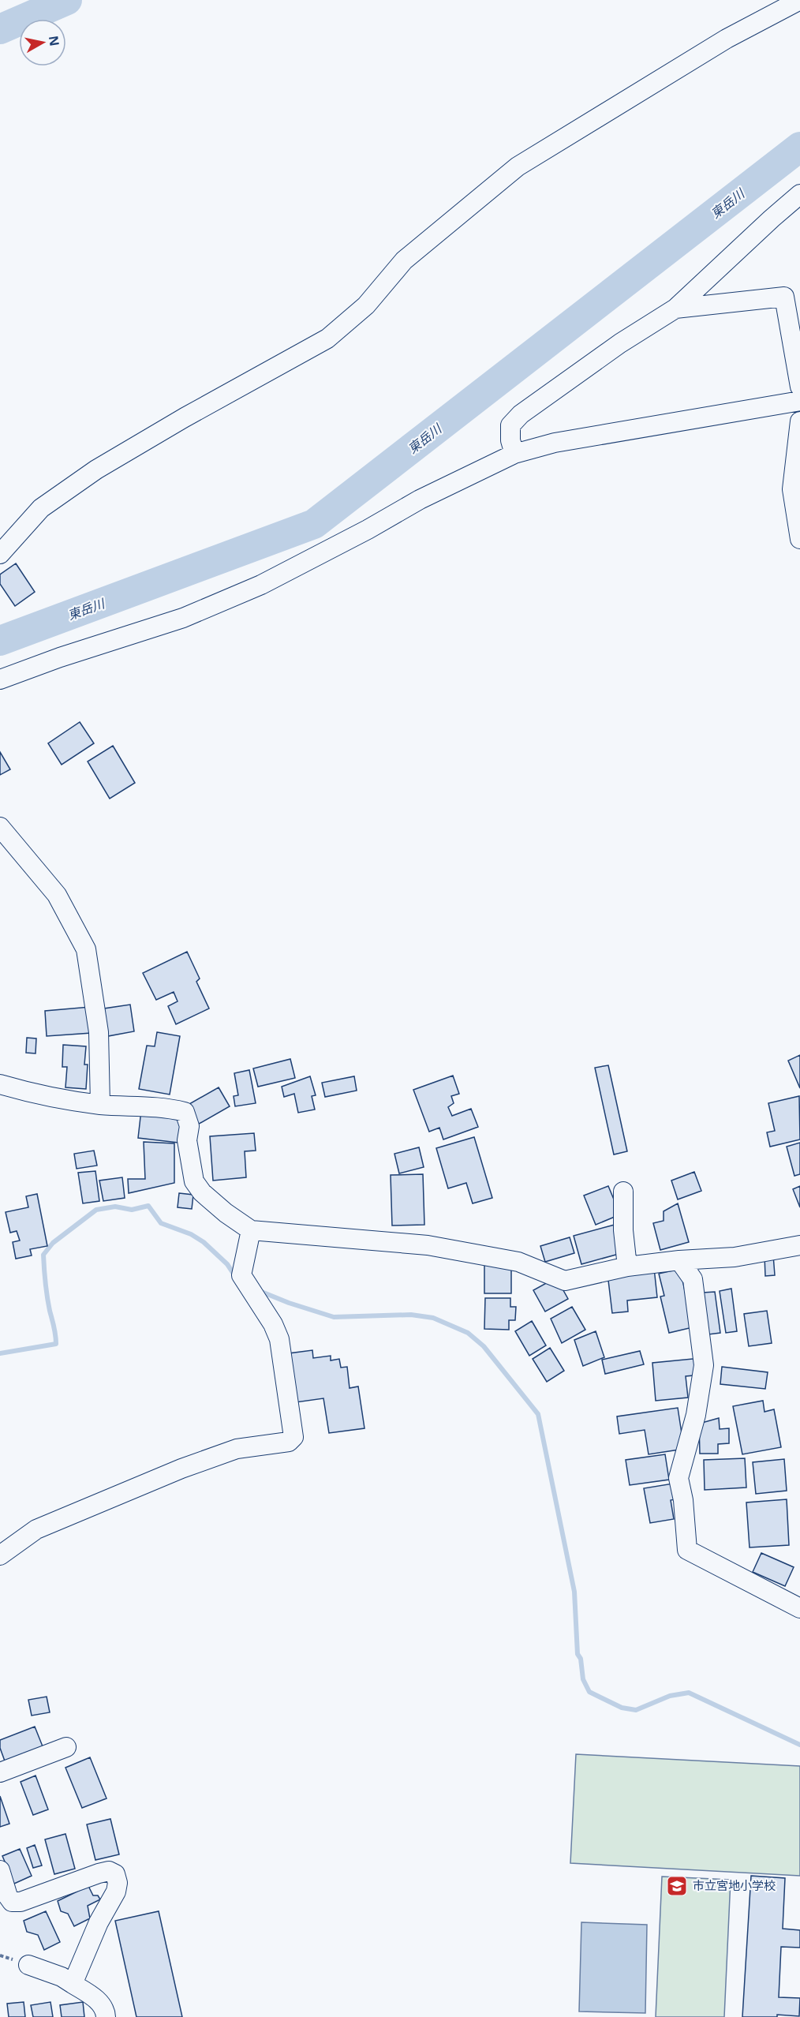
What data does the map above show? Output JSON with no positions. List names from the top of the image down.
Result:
{
  "water": ["東岳川"],
  "places": {
    "school or university": ["市立宮地小学校"]
  },
  "north": "right"
}
